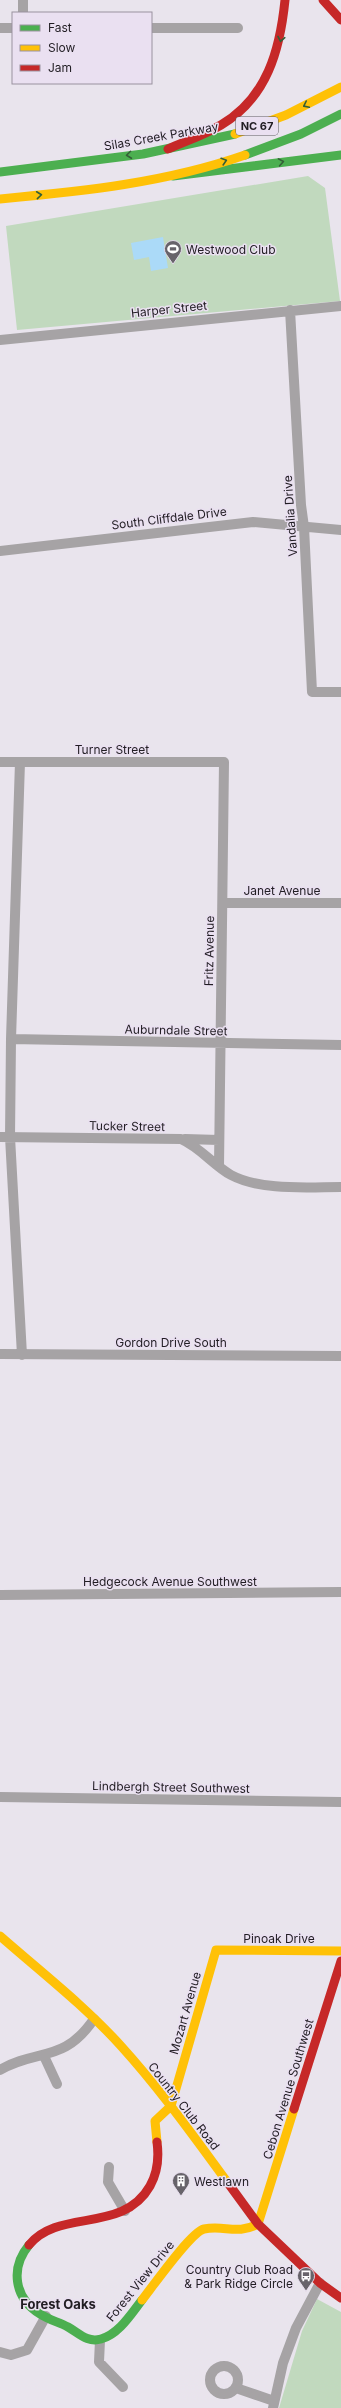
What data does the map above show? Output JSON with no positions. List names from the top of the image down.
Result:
{
  "streets": {
    "main road": [
      "NC 67",
      "Silas Creek Parkway",
      "Pinoak Drive",
      "Mozart Avenue",
      "Cebon Avenue Southwest",
      "Country Club Road",
      "Forest View Drive"
    ],
    "street": [
      "Harper Street",
      "Vandalia Drive",
      "South Cliffdale Drive",
      "Turner Street",
      "Janet Avenue",
      "Fritz Avenue",
      "Auburndale Street",
      "Tucker Street",
      "Gordon Drive South",
      "Hedgecock Avenue Southwest",
      "Lindbergh Street Southwest"
    ]
  },
  "crossings": [
    ["Harper Street", "Vandalia Drive"],
    ["Vandalia Drive", "South Cliffdale Drive"],
    ["Turner Street", "Fritz Avenue"],
    ["Janet Avenue", "Fritz Avenue"],
    ["Fritz Avenue", "Auburndale Street"],
    ["Pinoak Drive", "Mozart Avenue"],
    ["Mozart Avenue", "Country Club Road"],
    ["Cebon Avenue Southwest", "Country Club Road"],
    ["Cebon Avenue Southwest", "Forest View Drive"],
    ["Country Club Road", "Forest View Drive"]
  ],
  "districts": ["Forest Oaks"],
  "places": {
    "sports": ["Westwood Club"],
    "building": ["Westlawn"],
    "bus stop": ["Country Club Road & Park Ridge Circle"]
  },
  "legend": ["Fast", "Slow", "Jam"]
}
